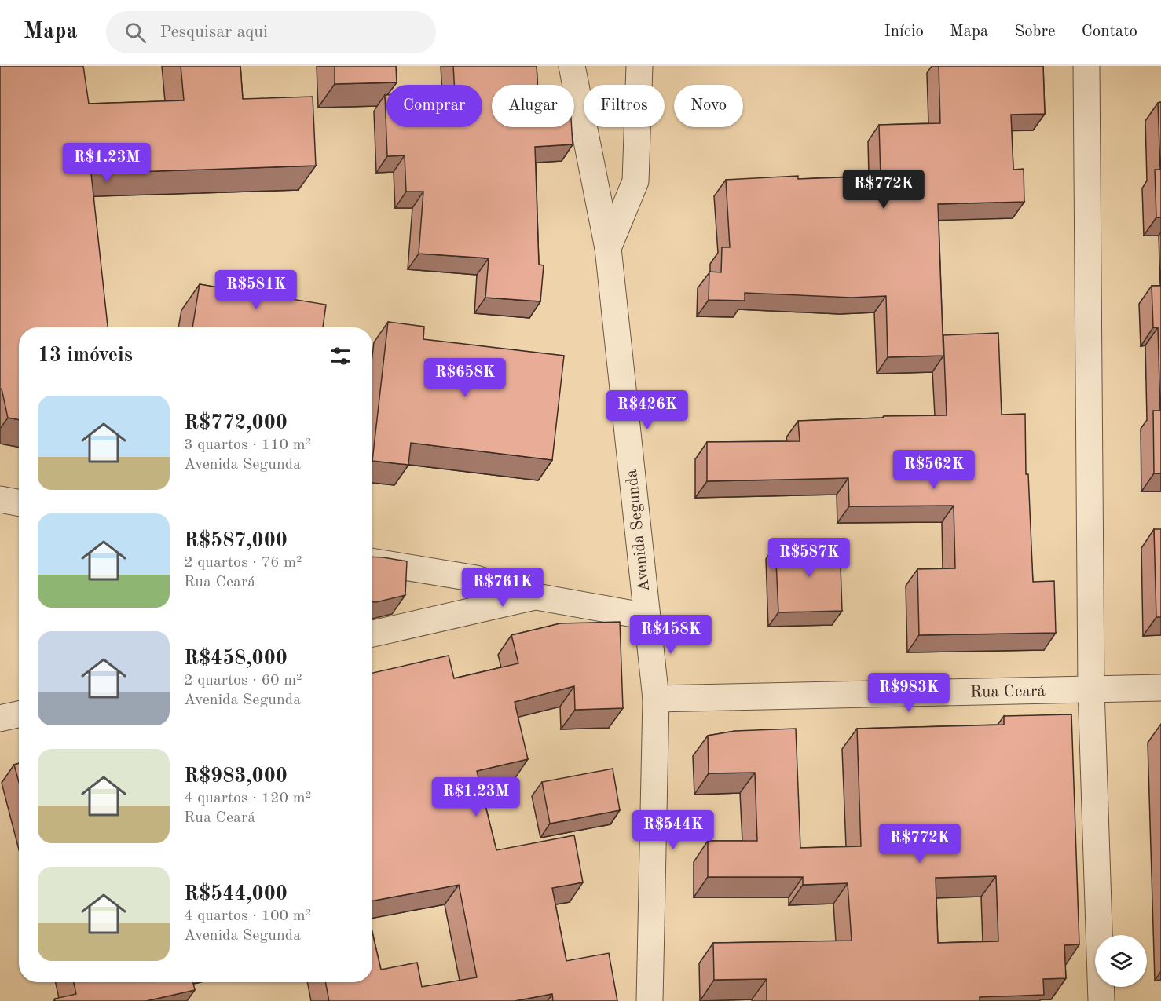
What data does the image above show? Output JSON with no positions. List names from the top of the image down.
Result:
{
  "streets": {
    "street": ["Avenida Segunda", "Rua Ceará"]
  },
  "crossings": [
    ["Avenida Segunda", "Rua Ceará"]
  ],
  "page": {
    "header": "Mapa",
    "search": "Pesquisar aqui",
    "nav": [
      "Início",
      "Mapa",
      "Sobre",
      "Contato"
    ],
    "chip": [
      "Comprar",
      "Alugar",
      "Filtros",
      "Novo"
    ],
    "price": [
      "R$1.23M",
      "R$772K",
      "R$581K",
      "R$658K",
      "R$426K",
      "R$562K",
      "R$587K",
      "R$761K",
      "R$458K",
      "R$983K",
      "R$1.23M",
      "R$544K",
      "R$772K"
    ],
    "heading": "13 imóveis",
    "list": [
      {
        "name": "R$772,000",
        "note": "3 quartos · 110 m² · Avenida Segunda"
      },
      {
        "name": "R$587,000",
        "note": "2 quartos · 76 m² · Rua Ceará"
      },
      {
        "name": "R$458,000",
        "note": "2 quartos · 60 m² · Avenida Segunda"
      },
      {
        "name": "R$983,000",
        "note": "4 quartos · 120 m² · Rua Ceará"
      },
      {
        "name": "R$544,000",
        "note": "4 quartos · 100 m² · Avenida Segunda"
      }
    ]
  }
}
